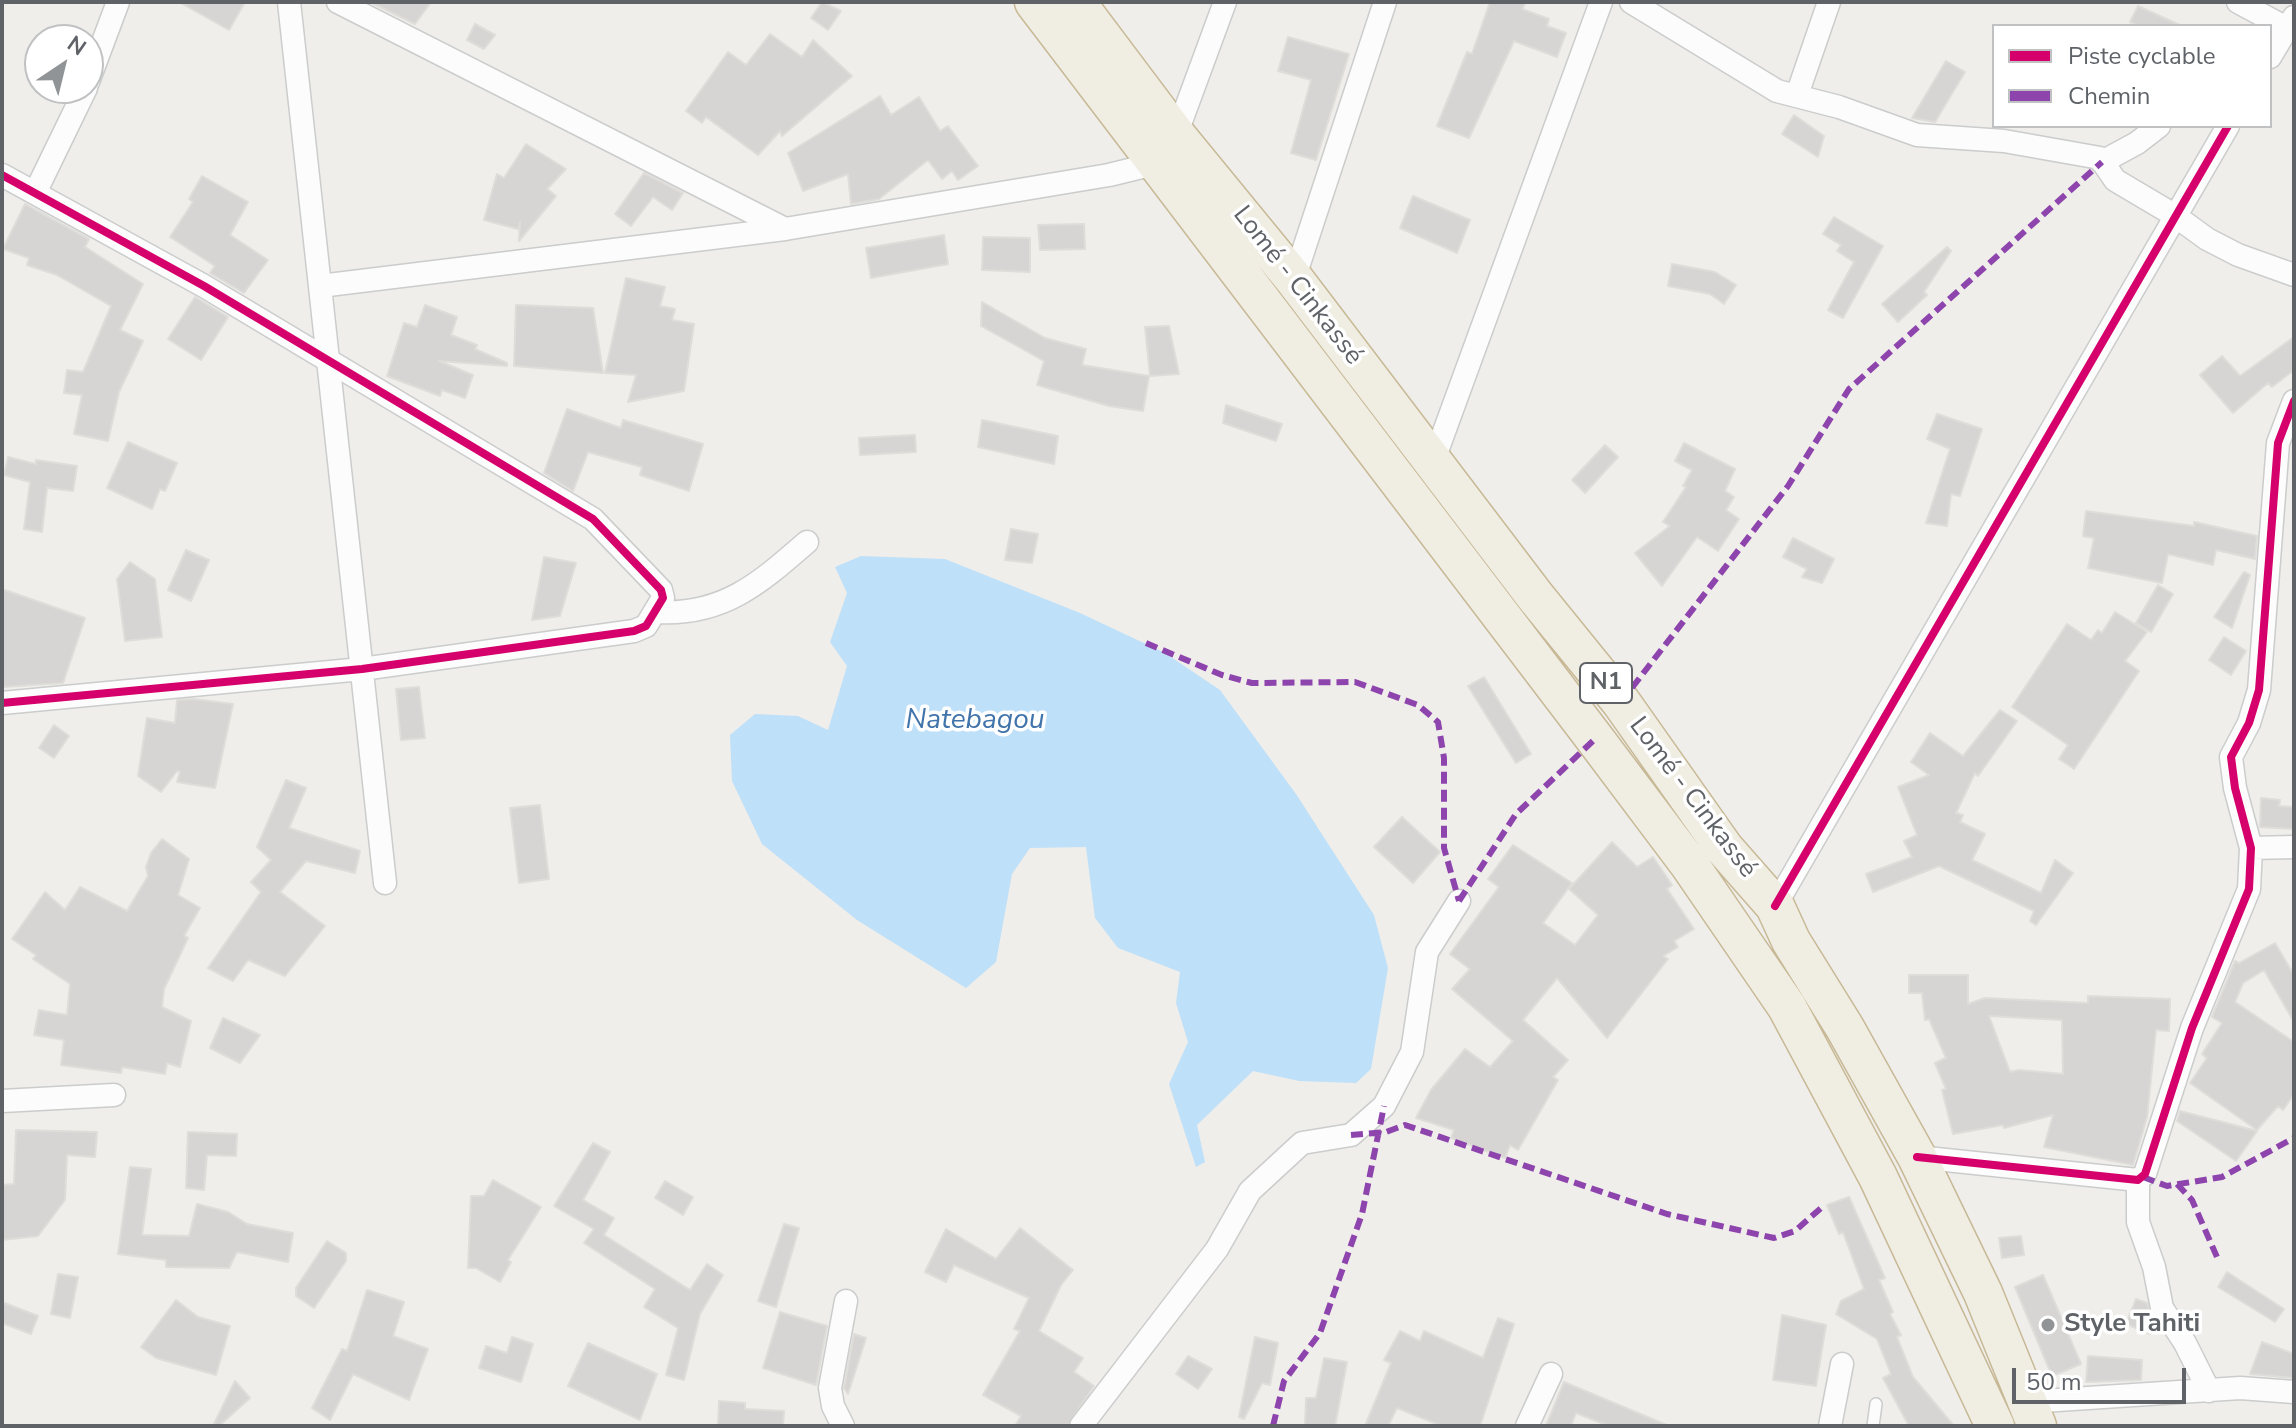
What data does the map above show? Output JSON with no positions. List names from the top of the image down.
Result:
{
  "streets": {
    "highway": ["Lomé - Cinkassé", "N1"]
  },
  "water": ["Natebagou"],
  "places": ["Style Tahiti"],
  "legend": ["Piste cyclable", "Chemin"],
  "scale_bar": "50 m",
  "north": "top right"
}
